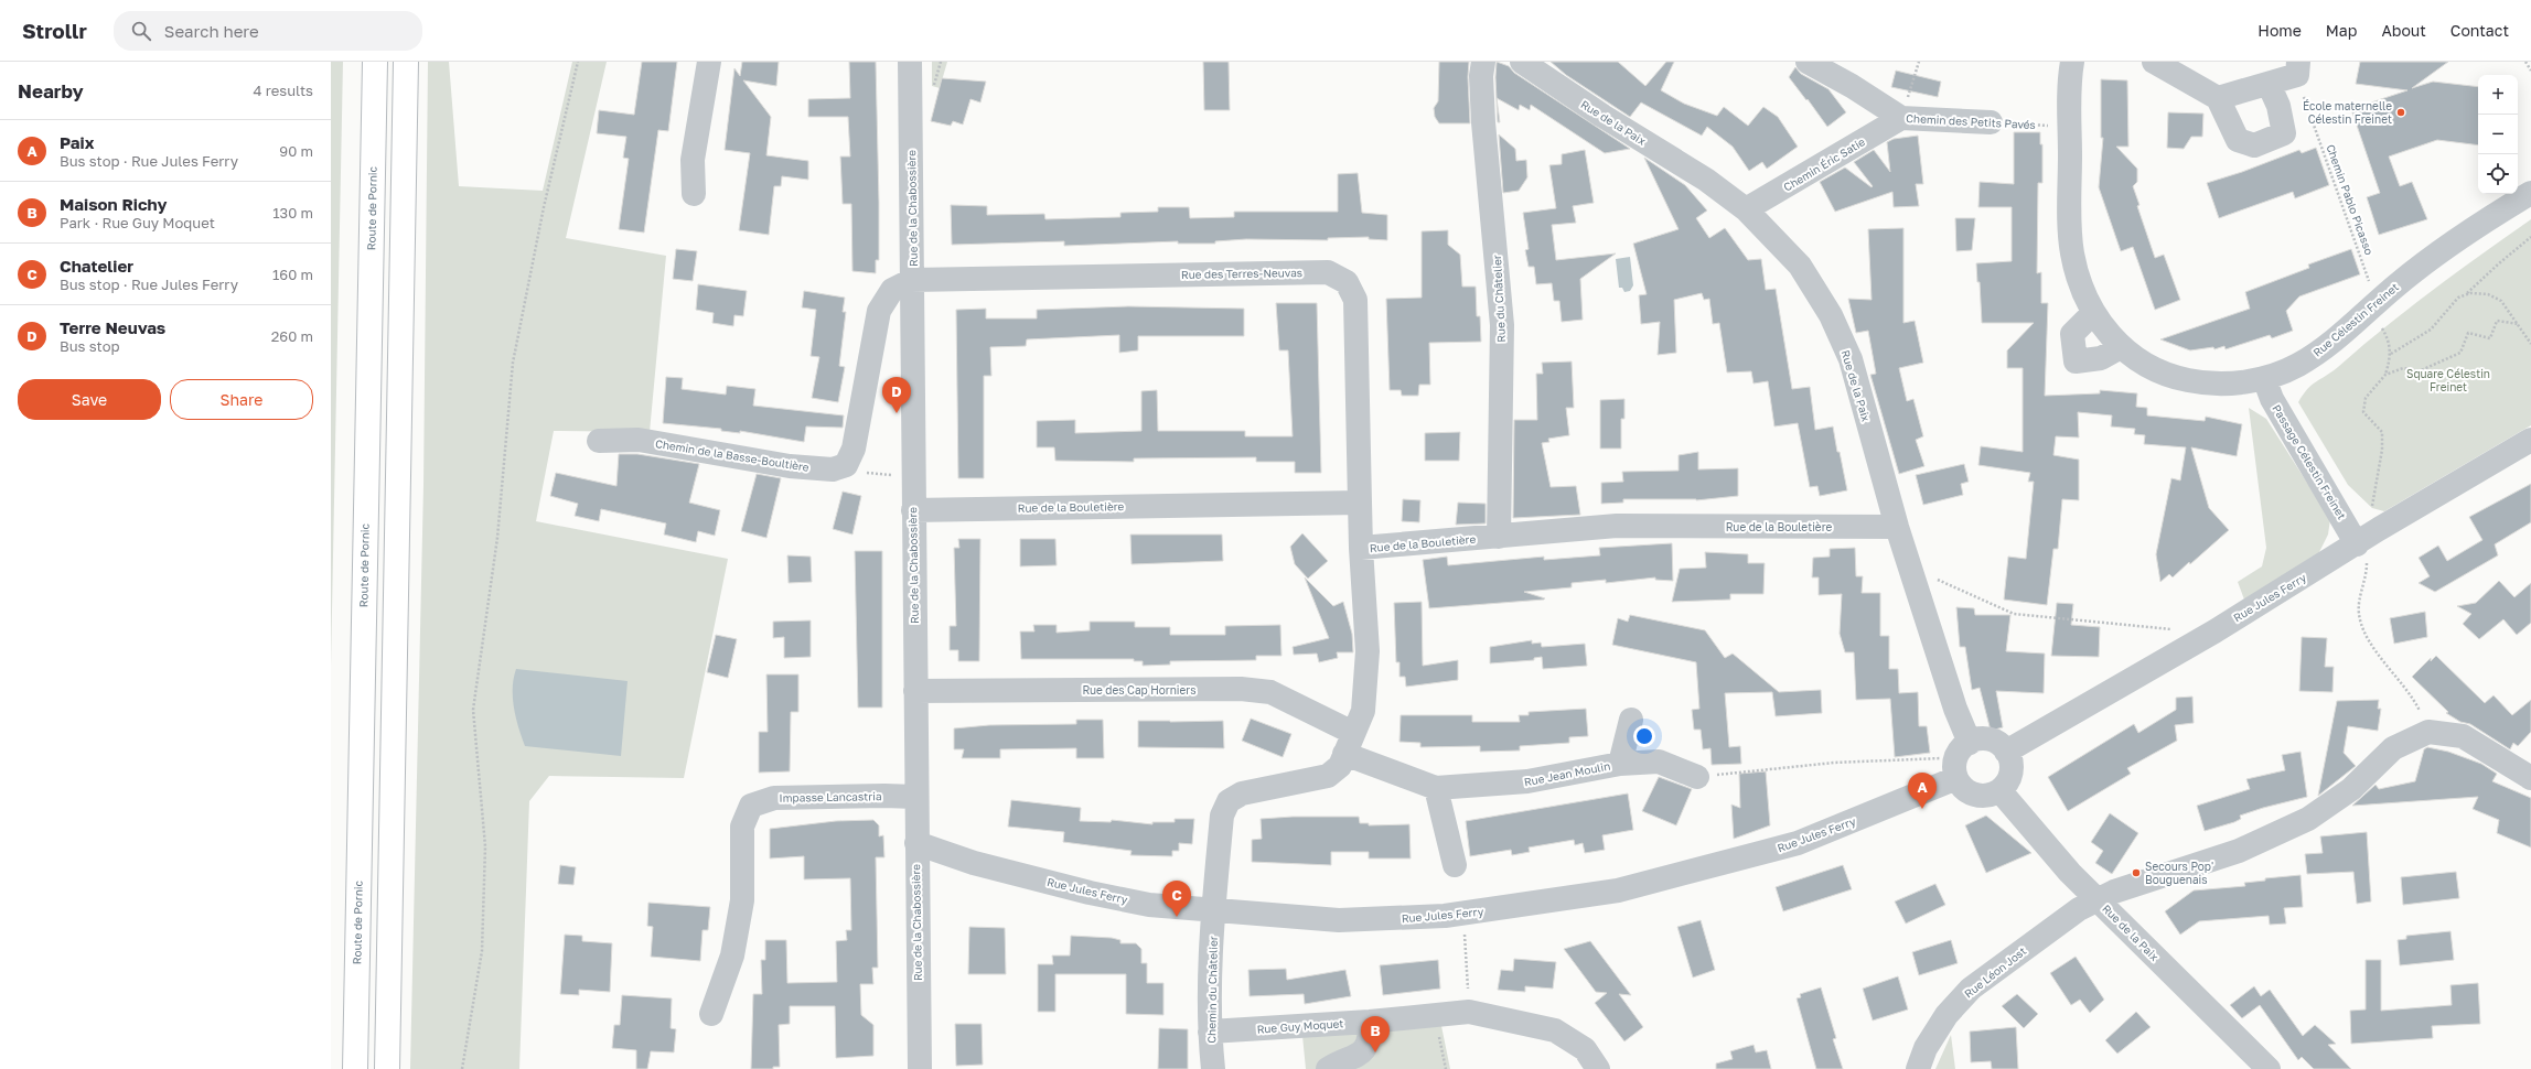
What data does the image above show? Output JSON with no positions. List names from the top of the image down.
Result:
{
  "streets": {
    "main road": ["Route de Pornic"],
    "street": [
      "Chemin des Petits Pavés",
      "Rue de la Paix",
      "Chemin Éric Satie",
      "Rue de la Chabossière",
      "Rue des Terres-Neuvas",
      "Rue du Châtelier",
      "Rue Célestin Freinet",
      "Chemin de la Basse-Boultière",
      "Passage Célestin Freinet",
      "Rue de la Bouletière",
      "Rue Jules Ferry",
      "Rue des Cap Horniers",
      "Rue Jean Moulin",
      "Impasse Lancastria",
      "Rue Léon Jost",
      "Chemin du Châtelier",
      "Rue Guy Moquet"
    ],
    "path": ["Chemin Pablo Picasso"]
  },
  "crossings": [
    ["Chemin des Petits Pavés", "Chemin Éric Satie"],
    ["Chemin des Petits Pavés", "Rue Célestin Freinet"],
    ["Rue de la Paix", "Chemin Éric Satie"],
    ["Rue de la Paix", "Rue de la Bouletière"],
    ["Rue de la Paix", "Rue Jules Ferry"],
    ["Rue de la Paix", "Rue Léon Jost"],
    ["Chemin Pablo Picasso", "Rue Célestin Freinet"],
    ["Rue de la Chabossière", "Rue des Terres-Neuvas"],
    ["Rue de la Chabossière", "Rue de la Bouletière"],
    ["Rue de la Chabossière", "Rue Jules Ferry"],
    ["Rue de la Chabossière", "Rue des Cap Horniers"],
    ["Rue de la Chabossière", "Impasse Lancastria"],
    ["Rue des Terres-Neuvas", "Rue de la Bouletière"],
    ["Rue du Châtelier", "Rue de la Bouletière"],
    ["Rue Célestin Freinet", "Passage Célestin Freinet"],
    ["Passage Célestin Freinet", "Rue Jules Ferry"],
    ["Rue de la Bouletière", "Chemin du Châtelier"],
    ["Rue Jules Ferry", "Chemin du Châtelier"],
    ["Rue des Cap Horniers", "Rue Jean Moulin"],
    ["Rue des Cap Horniers", "Chemin du Châtelier"],
    ["Rue Jean Moulin", "Chemin du Châtelier"],
    ["Chemin du Châtelier", "Rue Guy Moquet"]
  ],
  "parks": ["Square Célestin Freinet"],
  "places": ["École maternelle Célestin Freinet", "Secours Pop' Bouguenais"],
  "page": {
    "header": "Strollr",
    "search": "Search here",
    "nav": [
      "Home",
      "Map",
      "About",
      "Contact"
    ],
    "heading": ["Nearby", "4 results"],
    "map_buttons": ["+", "−"],
    "list": [
      {
        "mark": "A",
        "name": "Paix",
        "note": "Bus stop · Rue Jules Ferry",
        "value": "90 m"
      },
      {
        "mark": "B",
        "name": "Maison Richy",
        "note": "Park · Rue Guy Moquet",
        "value": "130 m"
      },
      {
        "mark": "C",
        "name": "Chatelier",
        "note": "Bus stop · Rue Jules Ferry",
        "value": "160 m"
      },
      {
        "mark": "D",
        "name": "Terre Neuvas",
        "note": "Bus stop",
        "value": "260 m"
      }
    ],
    "buttons": ["Save", "Share"],
    "pins": [
      "D",
      "A",
      "C",
      "B"
    ]
  }
}
